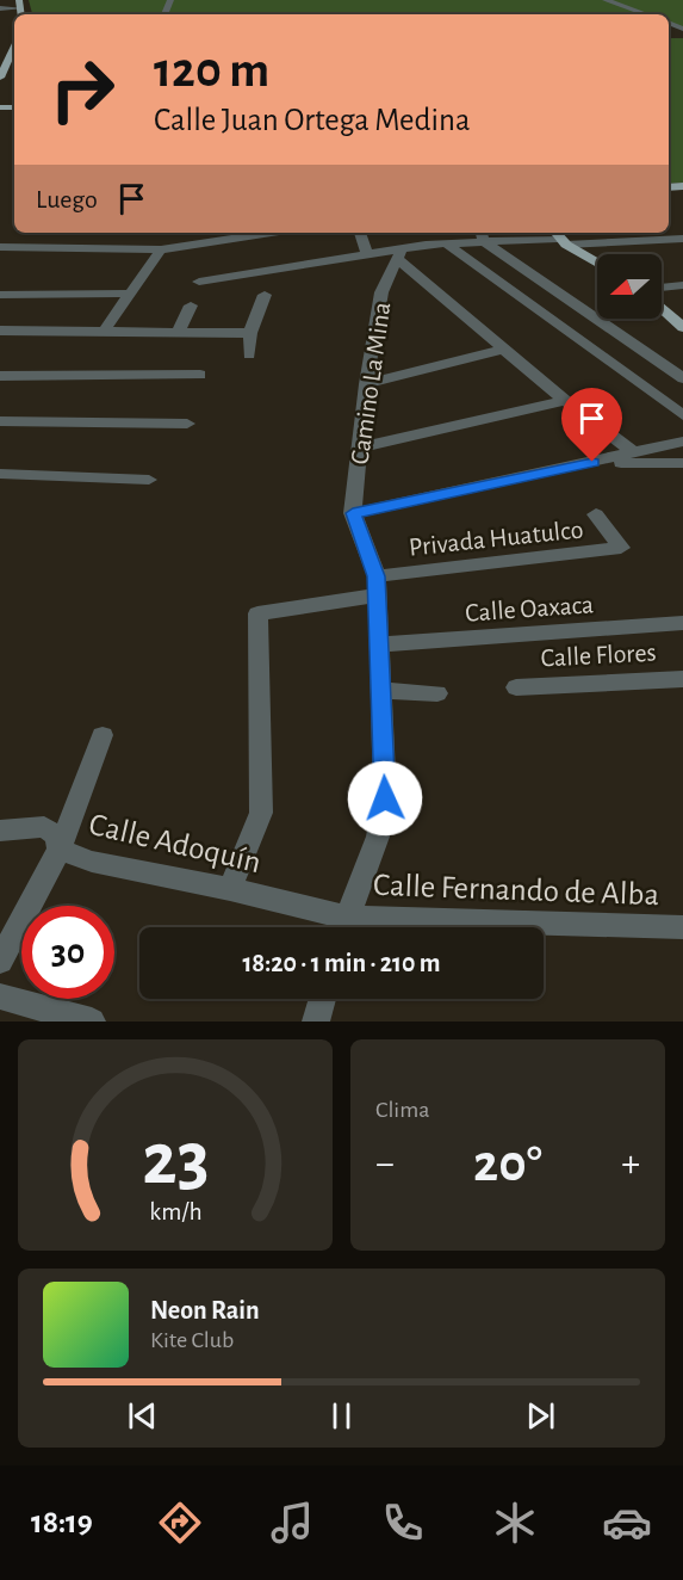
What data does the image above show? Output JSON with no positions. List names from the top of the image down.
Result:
{
  "streets": {
    "street": [
      "Camino La Mina",
      "Privada Huatulco",
      "Calle Oaxaca",
      "Calle Flores",
      "Calle Adoquín",
      "Calle Fernando de Alba"
    ]
  },
  "crossings": [
    ["Camino La Mina", "Privada Huatulco"],
    ["Camino La Mina", "Calle Oaxaca"],
    ["Privada Huatulco", "Calle Adoquín"]
  ],
  "north": "left",
  "page": {
    "turn": ["120 m", "Calle Juan Ortega Medina"],
    "then": "Luego",
    "limit": "30",
    "trip": "18:20 · 1 min · 210 m",
    "tile": "Clima",
    "heat": ["−", "20°", "+"],
    "song": ["Neon Rain", "Kite Club"],
    "tabs": "18:19",
    "gauge": ["23", "km/h"]
  }
}
